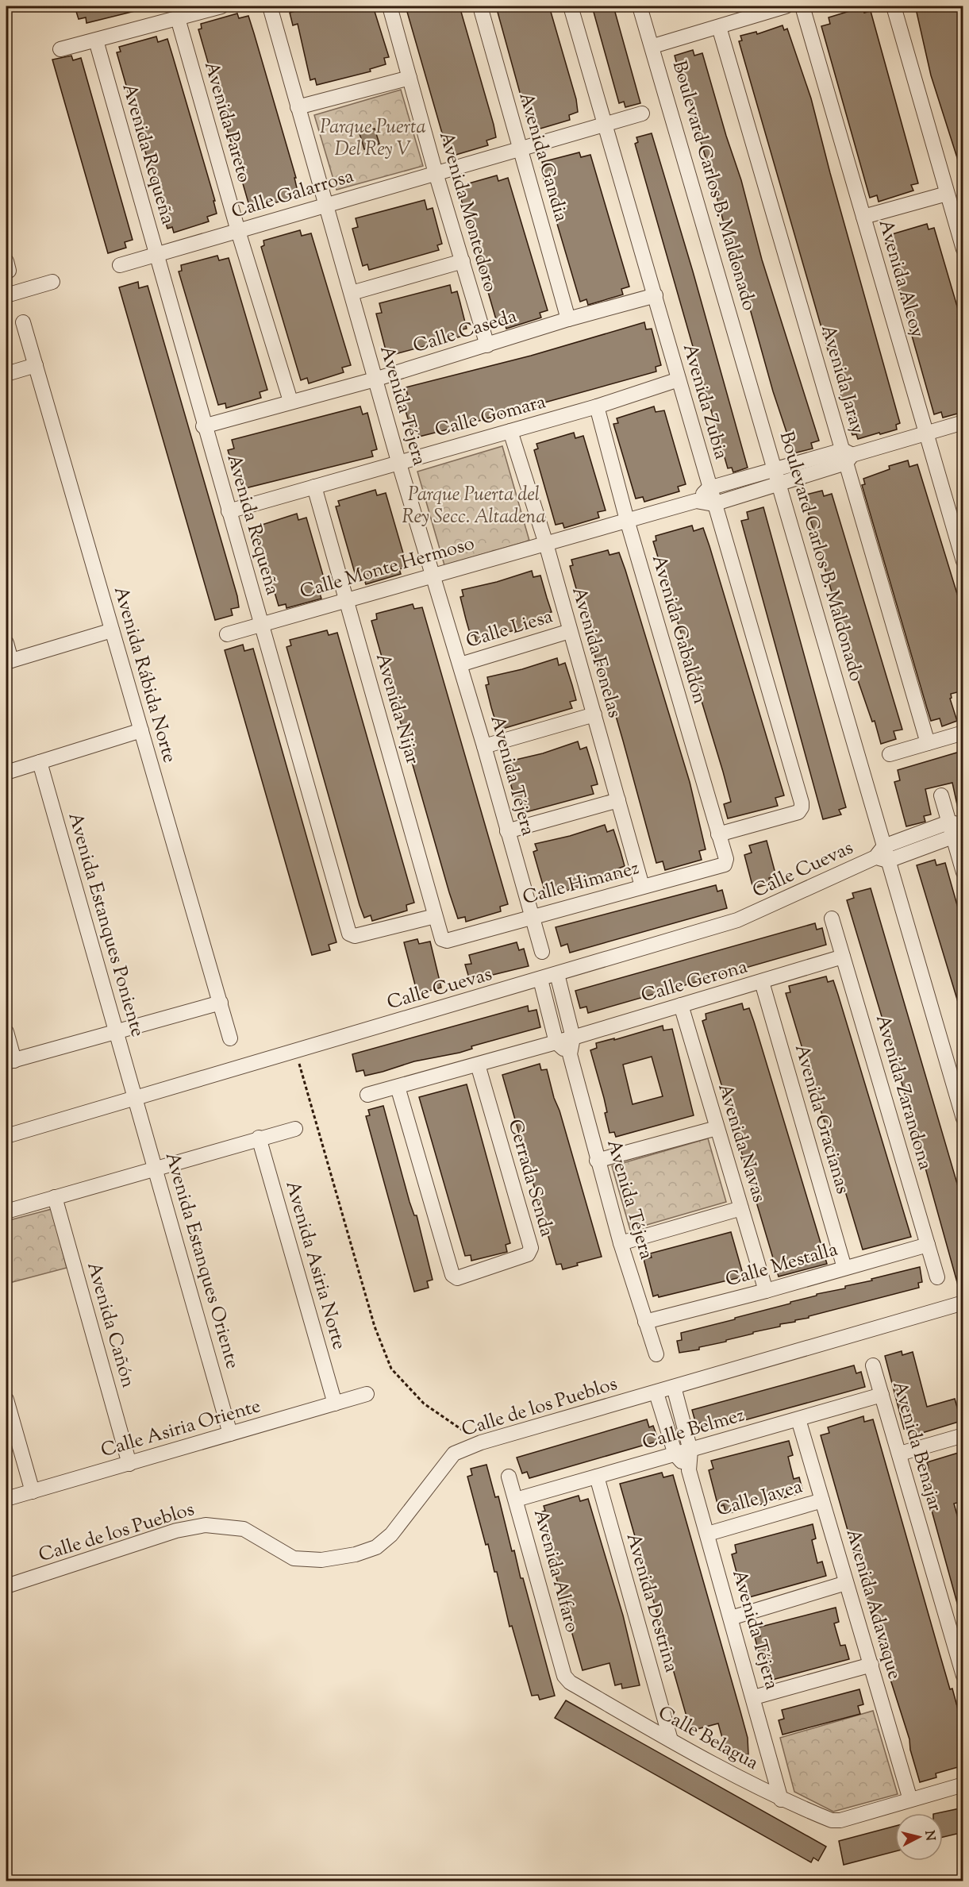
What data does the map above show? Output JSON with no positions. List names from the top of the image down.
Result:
{
  "streets": {
    "street": [
      "Avenida Pareto",
      "Avenida Requeña",
      "Avenida Gandia",
      "Boulevard Carlos B. Maldonado",
      "Calle Galarrosa",
      "Avenida Montedoro",
      "Avenida Alcoy",
      "Calle Caseda",
      "Avenida Jaray",
      "Avenida Zubia",
      "Avenida Téjera",
      "Calle Gomara",
      "Calle Monte Hermoso",
      "Calle Liesa",
      "Avenida Gabaldón",
      "Avenida Fonelas",
      "Avenida Rábida Norte",
      "Avenida Nijar",
      "Calle Cuevas",
      "Calle Himanez",
      "Avenida Estanques Poniente",
      "Calle Gerona",
      "Avenida Zarandona",
      "Avenida Gracianas",
      "Avenida Navas",
      "Cerrada Senda",
      "Avenida Estanques Oriente",
      "Avenida Asiria Norte",
      "Calle Mestalla",
      "Avenida Cañón",
      "Calle de los Pueblos",
      "Calle Asiria Oriente",
      "Calle Belmez",
      "Avenida Benajar",
      "Calle Javea",
      "Avenida Alfaro",
      "Avenida Destrina",
      "Avenida Adavaque",
      "Calle Belagua"
    ]
  },
  "crossings": [
    ["Avenida Pareto", "Calle Galarrosa"],
    ["Avenida Pareto", "Calle Caseda"],
    ["Avenida Requeña", "Calle Galarrosa"],
    ["Avenida Requeña", "Calle Caseda"],
    ["Avenida Requeña", "Calle Gomara"],
    ["Avenida Requeña", "Calle Monte Hermoso"],
    ["Avenida Requeña", "Avenida Nijar"],
    ["Avenida Gandia", "Calle Galarrosa"],
    ["Avenida Gandia", "Calle Caseda"],
    ["Boulevard Carlos B. Maldonado", "Calle Monte Hermoso"],
    ["Boulevard Carlos B. Maldonado", "Calle Cuevas"],
    ["Calle Galarrosa", "Avenida Montedoro"],
    ["Calle Galarrosa", "Avenida Zubia"],
    ["Calle Galarrosa", "Avenida Téjera"],
    ["Avenida Montedoro", "Calle Caseda"],
    ["Avenida Alcoy", "Calle Monte Hermoso"],
    ["Calle Caseda", "Avenida Zubia"],
    ["Calle Caseda", "Avenida Téjera"],
    ["Avenida Jaray", "Calle Monte Hermoso"],
    ["Avenida Zubia", "Calle Gomara"],
    ["Avenida Zubia", "Calle Monte Hermoso"],
    ["Avenida Zubia", "Avenida Gabaldón"],
    ["Avenida Téjera", "Calle Gomara"],
    ["Avenida Téjera", "Calle Monte Hermoso"],
    ["Avenida Téjera", "Calle Liesa"],
    ["Avenida Téjera", "Calle Cuevas"],
    ["Avenida Téjera", "Calle Himanez"],
    ["Avenida Téjera", "Calle Gerona"],
    ["Avenida Téjera", "Calle Mestalla"],
    ["Avenida Téjera", "Calle de los Pueblos"],
    ["Avenida Téjera", "Calle Belmez"],
    ["Avenida Téjera", "Calle Javea"],
    ["Avenida Téjera", "Calle Belagua"],
    ["Calle Gomara", "Avenida Gabaldón"],
    ["Calle Gomara", "Avenida Fonelas"],
    ["Calle Gomara", "Avenida Nijar"],
    ["Calle Monte Hermoso", "Avenida Gabaldón"],
    ["Calle Monte Hermoso", "Avenida Fonelas"],
    ["Calle Monte Hermoso", "Avenida Nijar"],
    ["Calle Liesa", "Avenida Fonelas"],
    ["Avenida Gabaldón", "Calle Himanez"],
    ["Avenida Fonelas", "Calle Himanez"],
    ["Avenida Nijar", "Calle Himanez"],
    ["Calle Cuevas", "Avenida Estanques Poniente"],
    ["Calle Cuevas", "Avenida Estanques Oriente"],
    ["Avenida Estanques Poniente", "Avenida Estanques Oriente"],
    ["Calle Gerona", "Avenida Zarandona"],
    ["Calle Gerona", "Avenida Gracianas"],
    ["Calle Gerona", "Avenida Navas"],
    ["Avenida Zarandona", "Calle Mestalla"],
    ["Avenida Gracianas", "Calle Mestalla"],
    ["Avenida Navas", "Calle Mestalla"],
    ["Avenida Estanques Oriente", "Calle Asiria Oriente"],
    ["Avenida Asiria Norte", "Calle Asiria Oriente"],
    ["Avenida Cañón", "Calle Asiria Oriente"],
    ["Calle Belmez", "Avenida Benajar"],
    ["Calle Belmez", "Avenida Alfaro"],
    ["Calle Belmez", "Avenida Destrina"],
    ["Calle Belmez", "Avenida Adavaque"],
    ["Calle Javea", "Avenida Adavaque"],
    ["Avenida Alfaro", "Calle Belagua"],
    ["Avenida Destrina", "Calle Belagua"],
    ["Avenida Adavaque", "Calle Belagua"]
  ],
  "parks": ["Parque Puerta Del Rey V", "Parque Puerta del Rey Secc. Altadena"],
  "north": "right"
}
